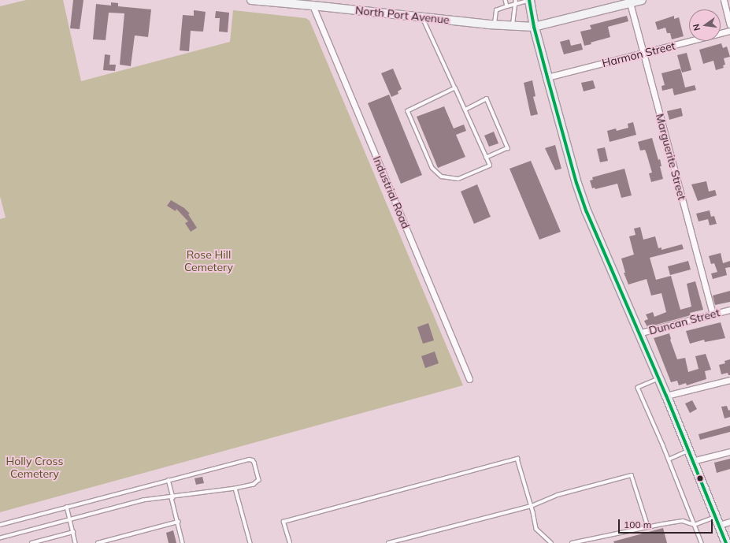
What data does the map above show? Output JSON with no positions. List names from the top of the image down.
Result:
{
  "streets": {
    "main road": ["North Port Avenue"],
    "street": [
      "Harmon Street",
      "Marguerite Street",
      "Industrial Road",
      "Duncan Street"
    ]
  },
  "crossings": [
    ["North Port Avenue", "Marguerite Street"],
    ["North Port Avenue", "Industrial Road"],
    ["Harmon Street", "Marguerite Street"],
    ["Marguerite Street", "Duncan Street"]
  ],
  "parks": ["Rose Hill Cemetery", "Holly Cross Cemetery"],
  "scale_bar": "100 m",
  "north": "left"
}
